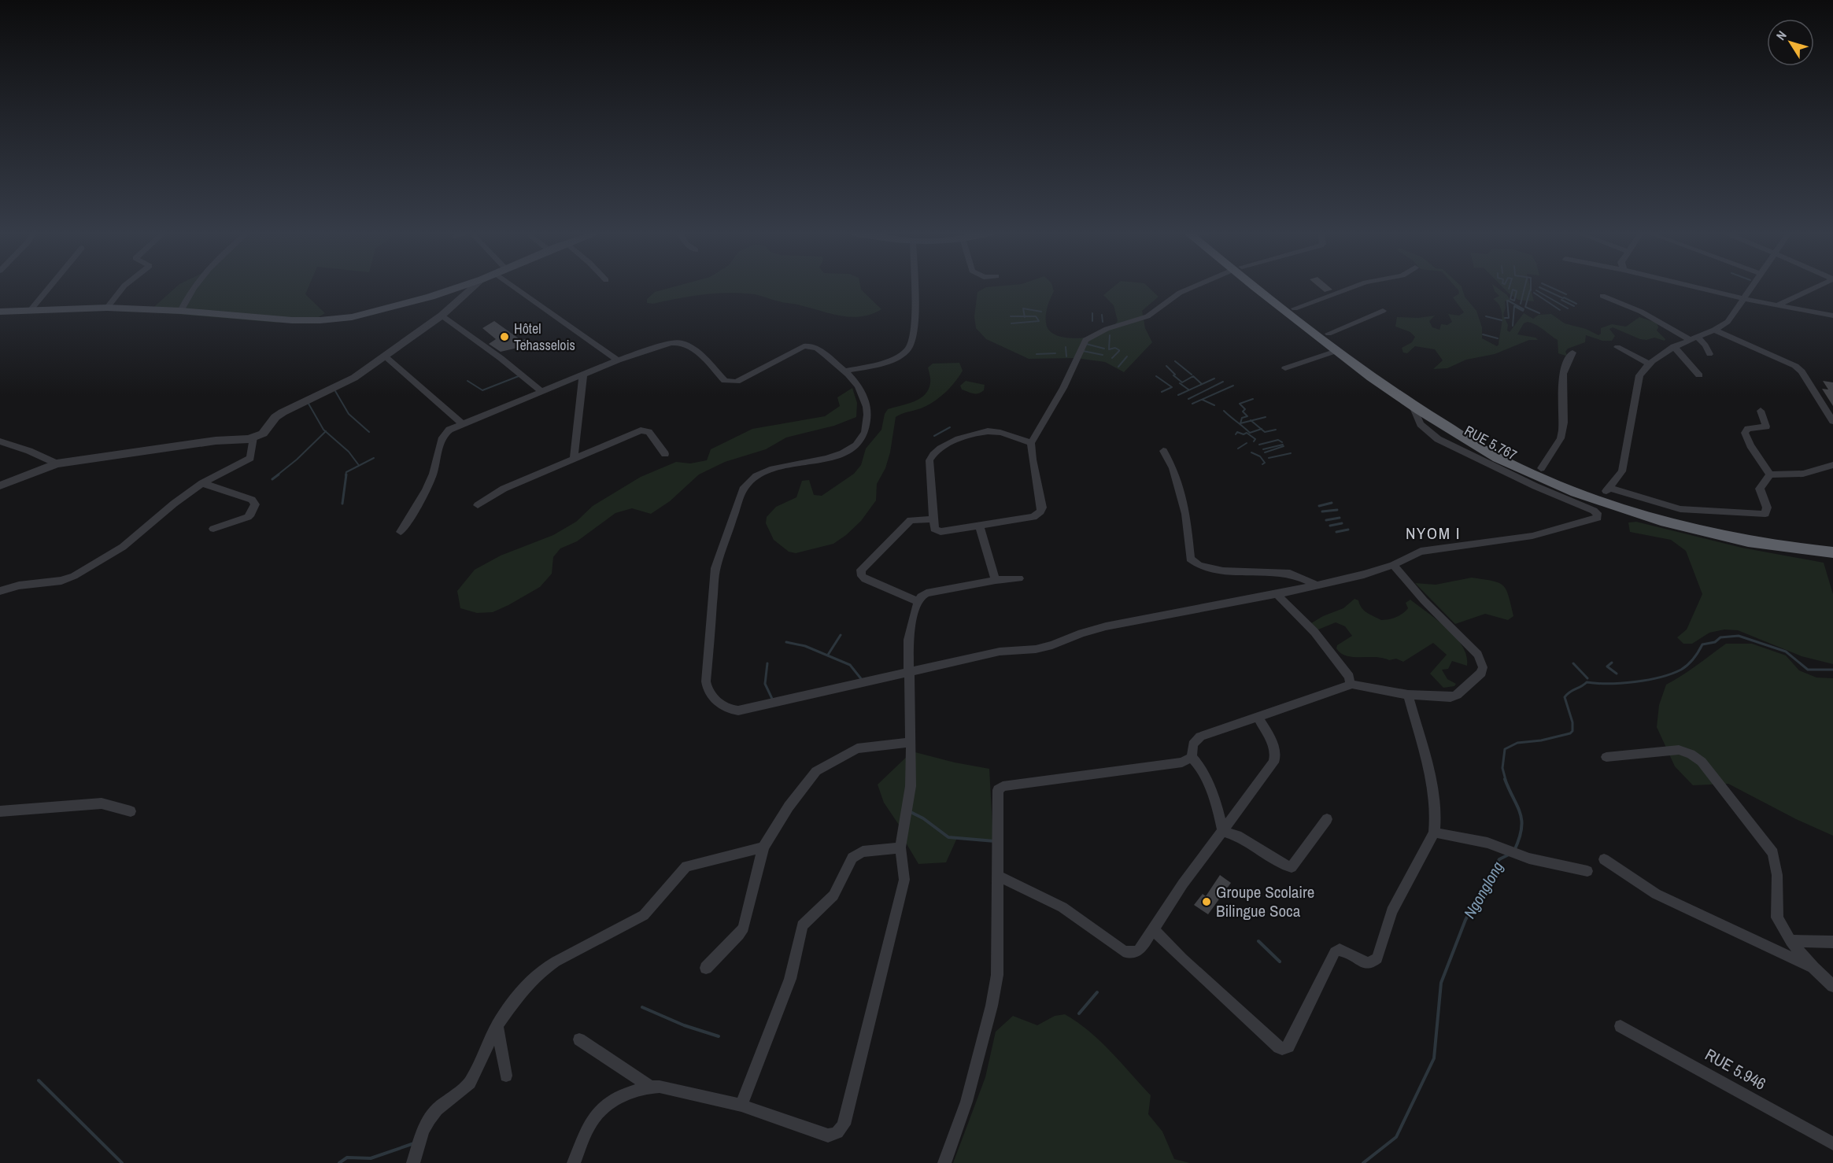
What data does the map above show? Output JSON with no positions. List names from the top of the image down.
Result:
{
  "streets": {
    "highway": ["RUE 5.767"],
    "street": ["RUE 5.946"]
  },
  "districts": ["NYOM I"],
  "water": ["Ngonglong"],
  "places": ["Hôtel Tehasselois", "Groupe Scolaire Bilingue Soca"],
  "north": "top left"
}
